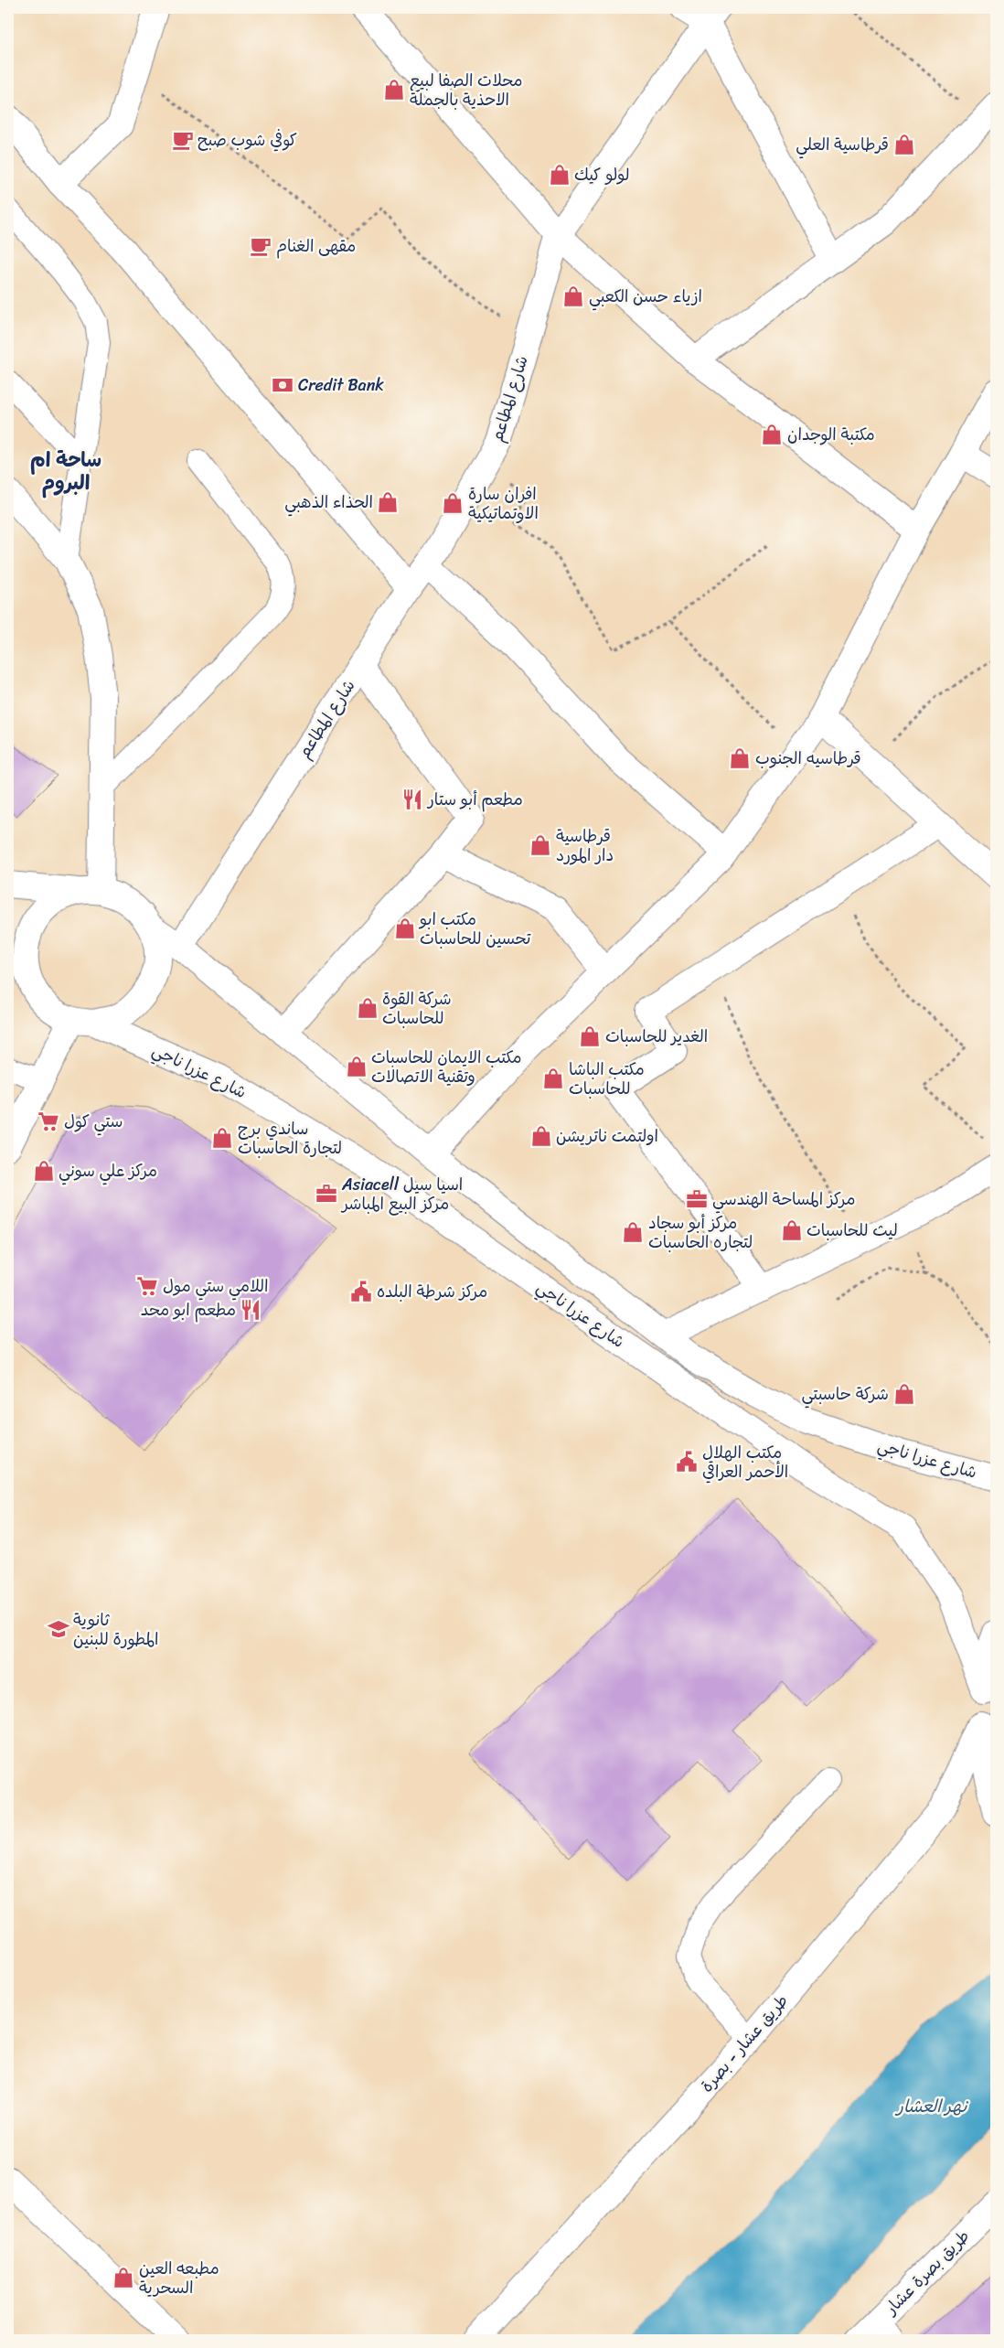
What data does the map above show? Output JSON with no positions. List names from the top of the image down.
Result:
{
  "streets": {
    "street": [
      "شارع المطاعم",
      "شارع عزرا ناجي",
      "طريق عشار - بصرة",
      "طريق بصرة عشار"
    ]
  },
  "crossings": [
    ["شارع المطاعم", "شارع عزرا ناجي"]
  ],
  "districts": ["ساحة ام البروم"],
  "water": ["نهر العشار"],
  "places": {
    "shop": [
      "محلات الصفا لبيع الاحذية بالجملة",
      "قرطاسية العلي",
      "لولو كيك",
      "ازياء حسن الكعبي",
      "مكتبة الوجدان",
      "الحذاء الذهبي",
      "افران سارة الاوتماتيكية",
      "قرطاسيه الجنوب",
      "قرطاسية دار المورد",
      "مكتب ابو تحسين للحاسبات",
      "شركة القوة للحاسبات",
      "الغدير للحاسبات",
      "مكتب الايمان للحاسبات وتقنية الاتصالات",
      "مكتب الباشا للحاسبات",
      "اولتمت ناتريشن",
      "ساندي برج لتجارة الحاسبات",
      "مركز علي سوني",
      "ليث للحاسبات",
      "مركز أبو سجاد لتجاره الحاسبات",
      "شركة حاسبتي",
      "مطبعه العين السحرية"
    ],
    "cafe": ["كوفي شوب صبح", "مقهى الغنام"],
    "bank": ["Credit Bank"],
    "restaurant": ["مطعم أبو ستار", "مطعم ابو محد"],
    "supermarket": ["ستي كول", "اللامي ستي مول"],
    "office": ["Asiacell اسيا سيل مركز البيع المباشر", "مركز المساحة الهندسي"],
    "public building": ["مركز شرطة البلده", "مكتب الهلال الأحمر العراقي"],
    "school or university": ["ثانوية المطورة للبنين"]
  }
}
